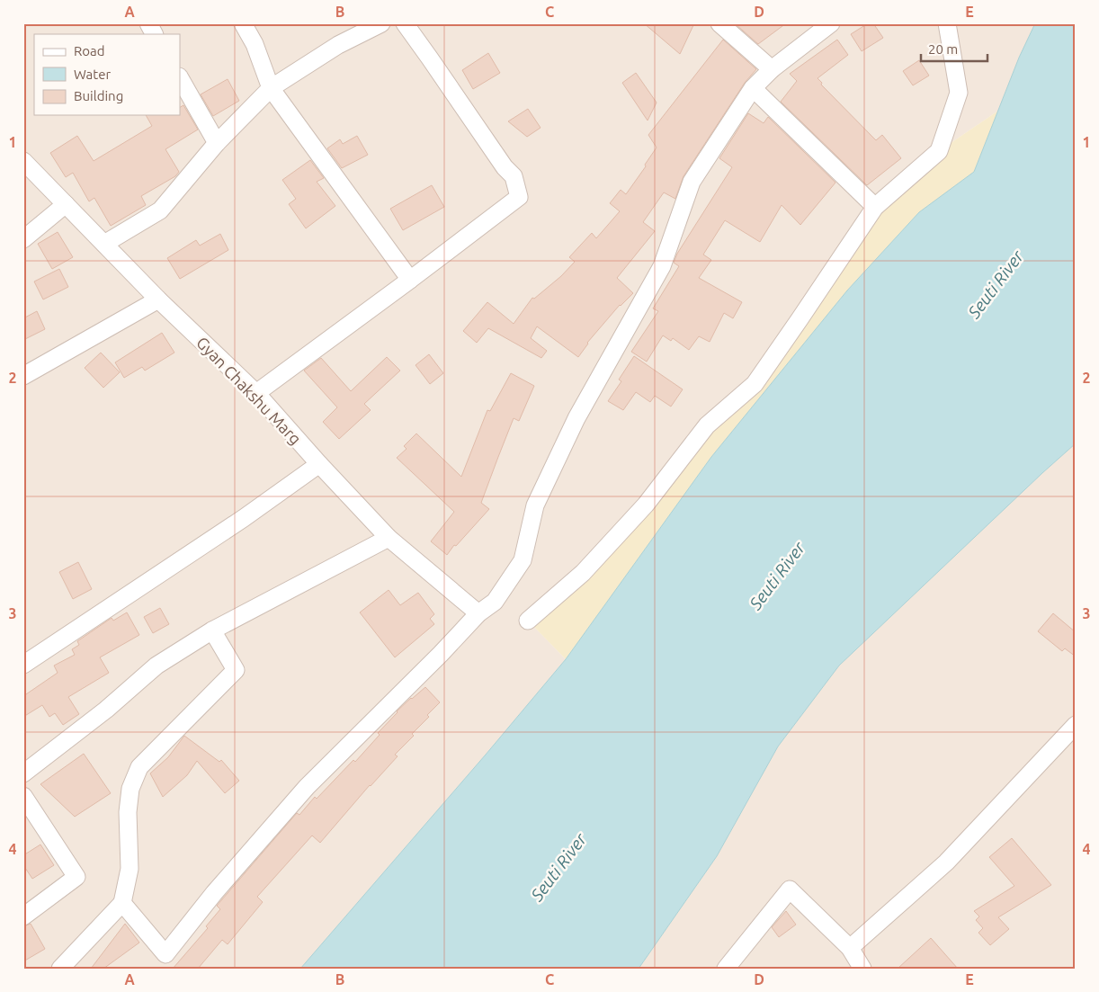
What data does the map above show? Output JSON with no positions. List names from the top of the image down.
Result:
{
  "streets": {
    "street": ["Gyan Chakshu Marg"]
  },
  "water": ["Seuti River"],
  "legend": ["Road", "Water", "Building"],
  "scale_bar": "20 m",
  "grid": {
    "columns": [
      "A",
      "B",
      "C",
      "D",
      "E"
    ],
    "rows": [
      "1",
      "2",
      "3",
      "4"
    ]
  }
}
